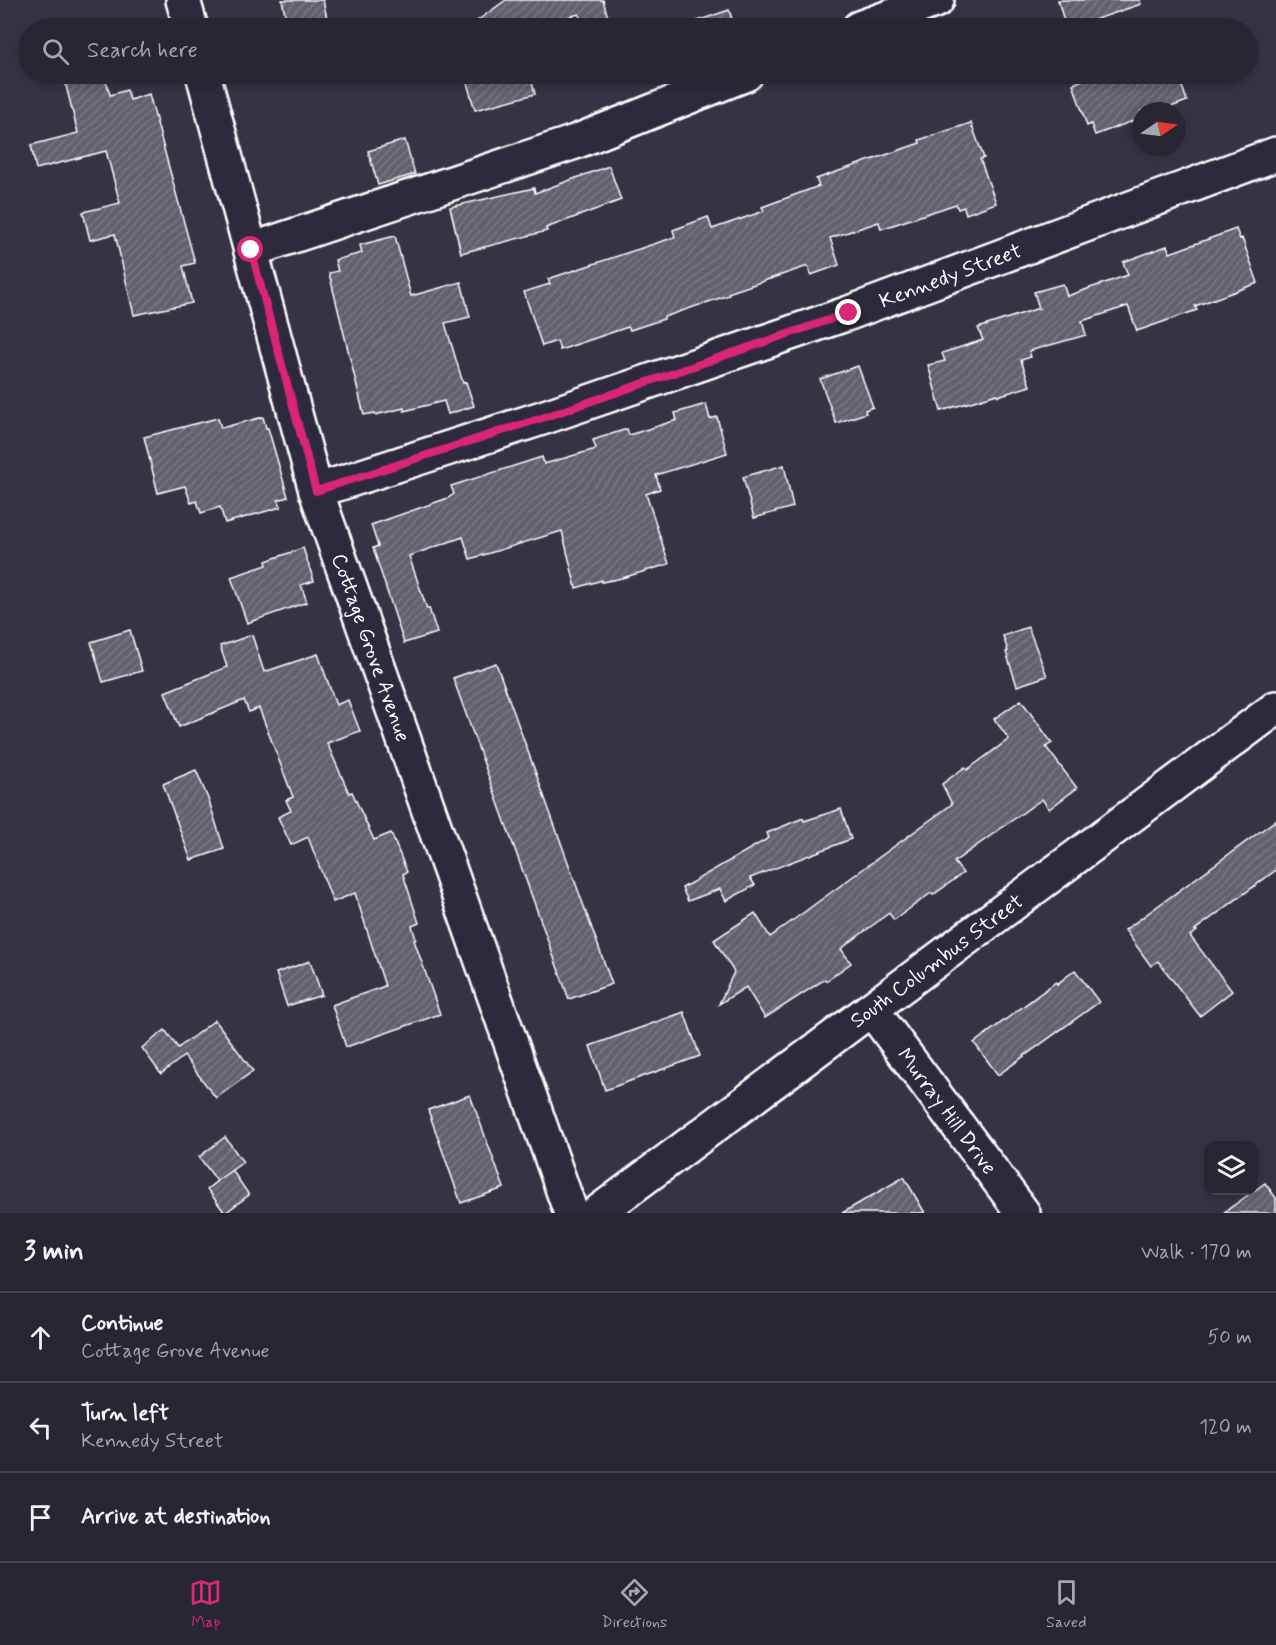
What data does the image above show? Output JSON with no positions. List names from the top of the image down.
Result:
{
  "streets": {
    "street": [
      "Kennedy Street",
      "Cottage Grove Avenue",
      "South Columbus Street",
      "Murray Hill Drive"
    ]
  },
  "crossings": [
    ["Kennedy Street", "Cottage Grove Avenue"],
    ["South Columbus Street", "Murray Hill Drive"]
  ],
  "north": "right",
  "page": {
    "search": "Search here",
    "heading": ["3 min", "Walk · 170 m"],
    "list": [
      ["Continue", "Cottage Grove Avenue", "50 m"],
      ["Turn left", "Kennedy Street", "120 m"],
      "Arrive at destination"
    ],
    "nav": ["Map", "Directions", "Saved"]
  }
}
